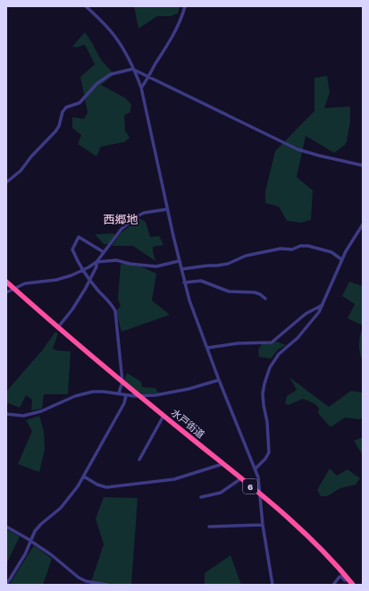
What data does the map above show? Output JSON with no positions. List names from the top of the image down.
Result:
{
  "streets": {
    "highway": ["水戸街道", "6"]
  },
  "districts": ["西郷地"]
}
